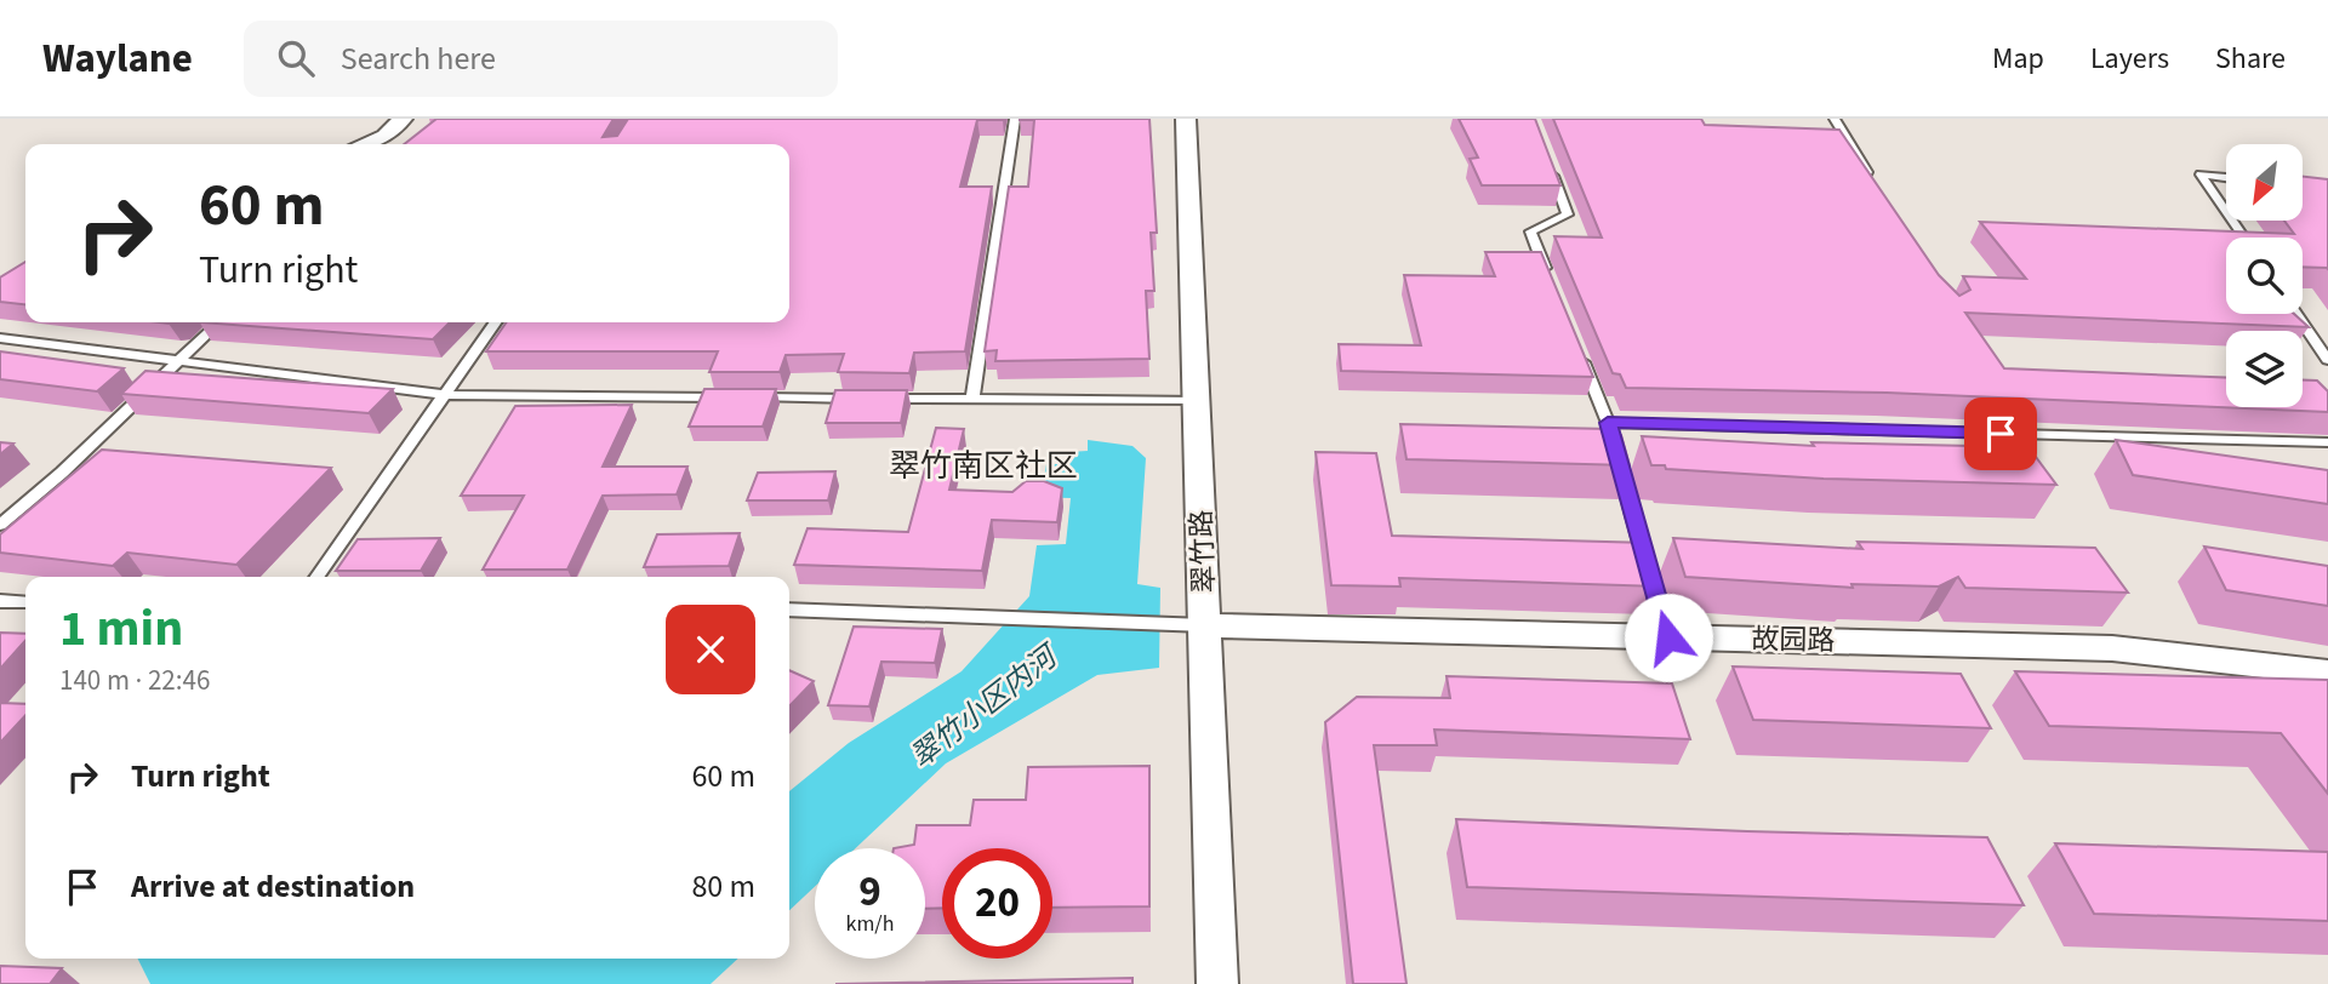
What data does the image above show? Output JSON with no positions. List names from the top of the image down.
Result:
{
  "streets": {
    "street": ["翠竹路", "故园路"]
  },
  "crossings": [
    ["翠竹路", "故园路"]
  ],
  "districts": ["翠竹南区社区"],
  "water": ["翠竹小区内河"],
  "north": "bottom left",
  "page": {
    "header": "Waylane",
    "search": "Search here",
    "nav": ["Map", "Layers", "Share"],
    "turn": ["60 m", "Turn right"],
    "heading": ["1 min", "140 m · 22:46"],
    "list": [
      {
        "name": "Turn right",
        "value": "60 m"
      },
      {
        "name": "Arrive at destination",
        "value": "80 m"
      }
    ],
    "speed": "9 km/h",
    "limit": "20"
  }
}
